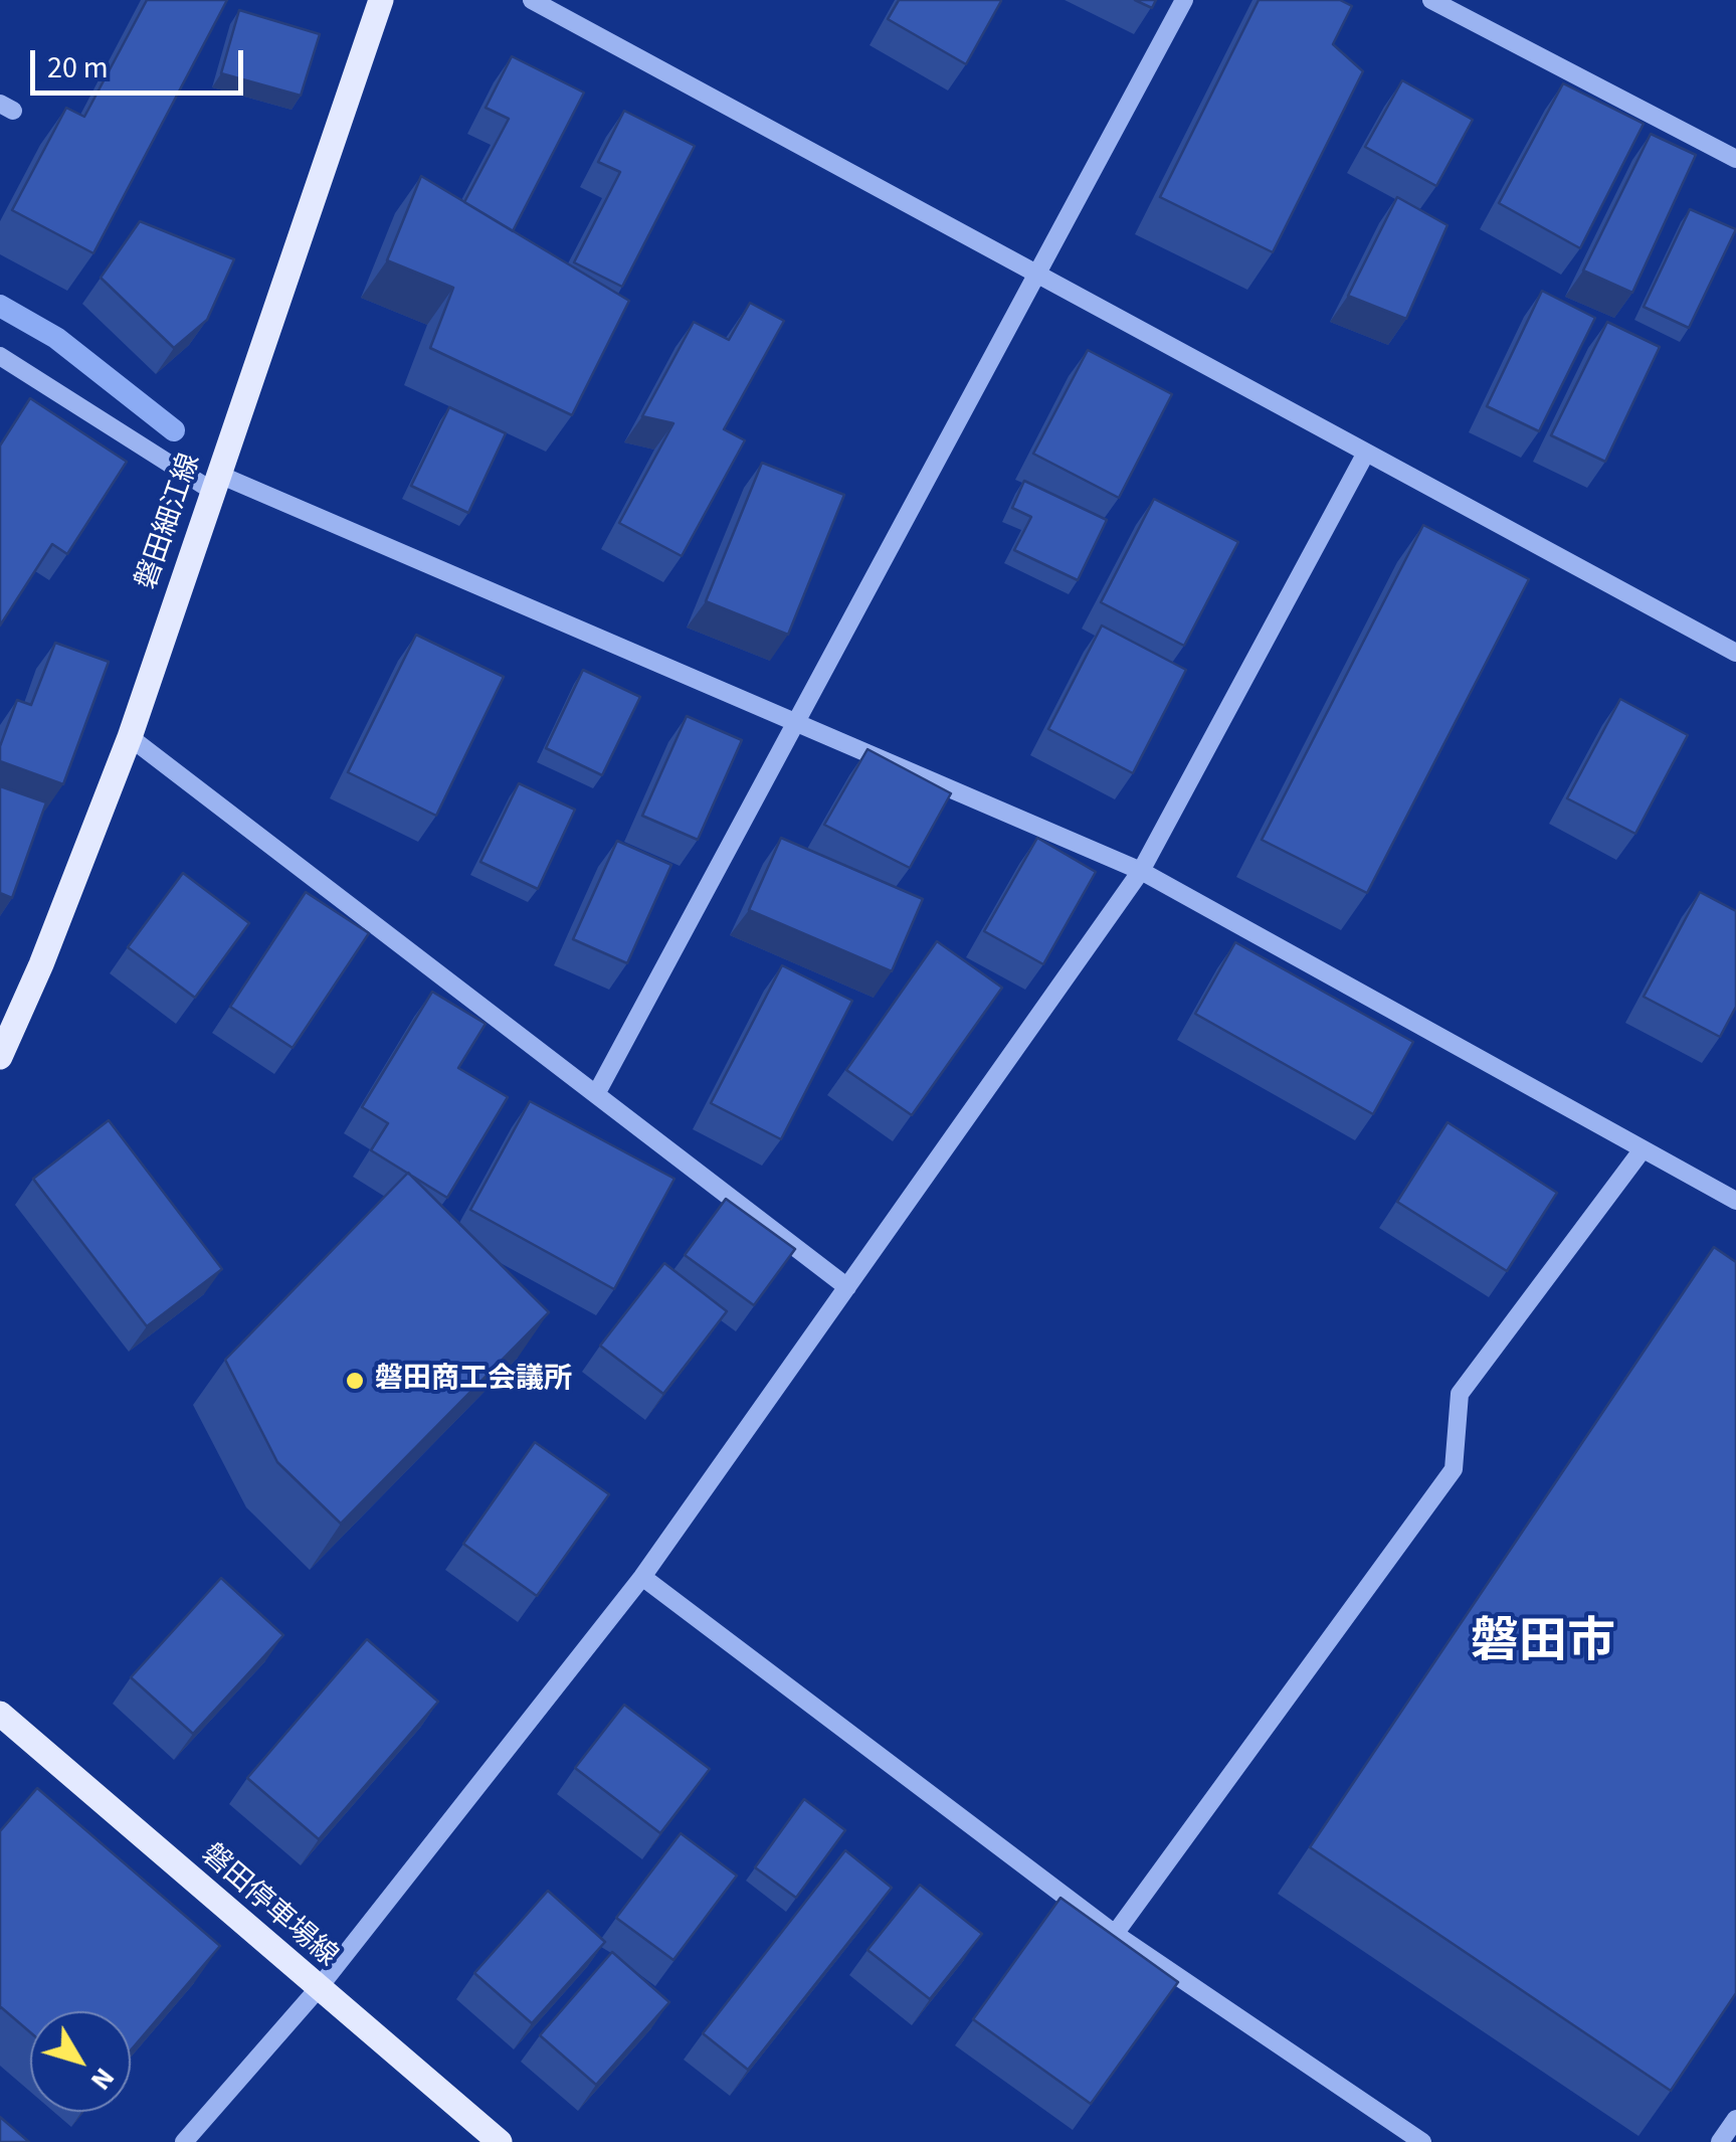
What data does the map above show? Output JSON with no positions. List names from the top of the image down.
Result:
{
  "streets": {
    "main road": ["磐田細江線", "磐田停車場線"]
  },
  "districts": ["磐田市"],
  "places": ["磐田商工会議所"],
  "scale_bar": "20 m",
  "north": "bottom right"
}
